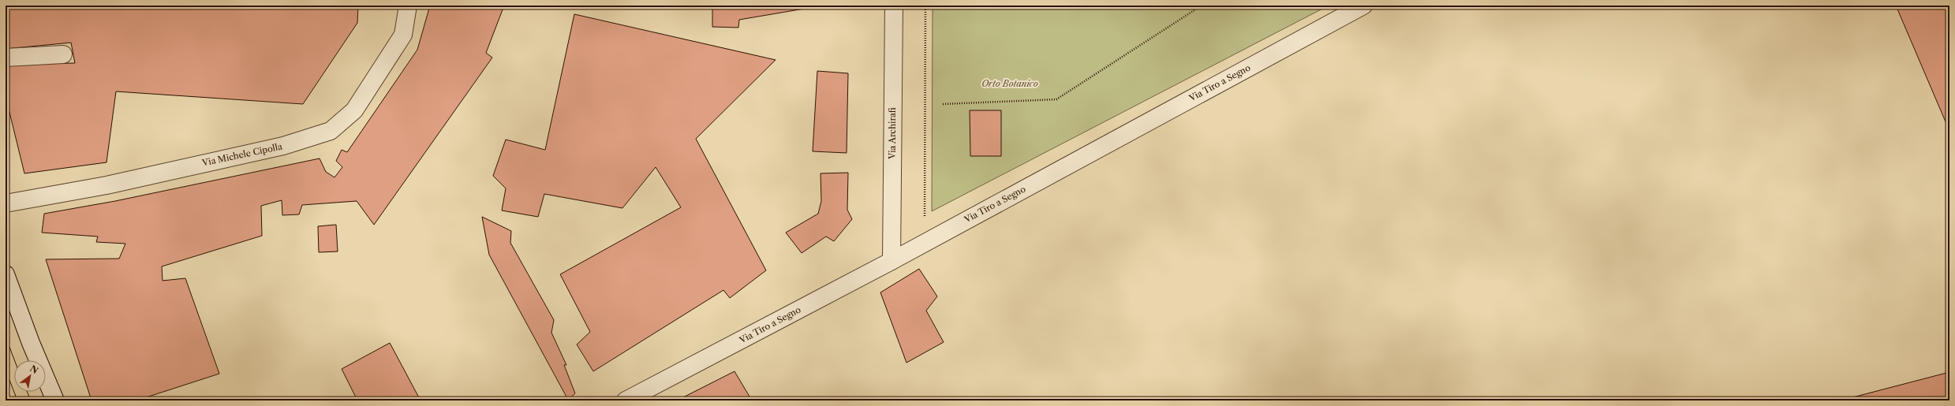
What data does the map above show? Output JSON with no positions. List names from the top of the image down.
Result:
{
  "streets": {
    "street": ["Via Tiro a Segno", "Via Archirafi", "Via Michele Cipolla"]
  },
  "crossings": [
    ["Via Tiro a Segno", "Via Archirafi"]
  ],
  "parks": ["Orto Botanico"],
  "north": "top right"
}
